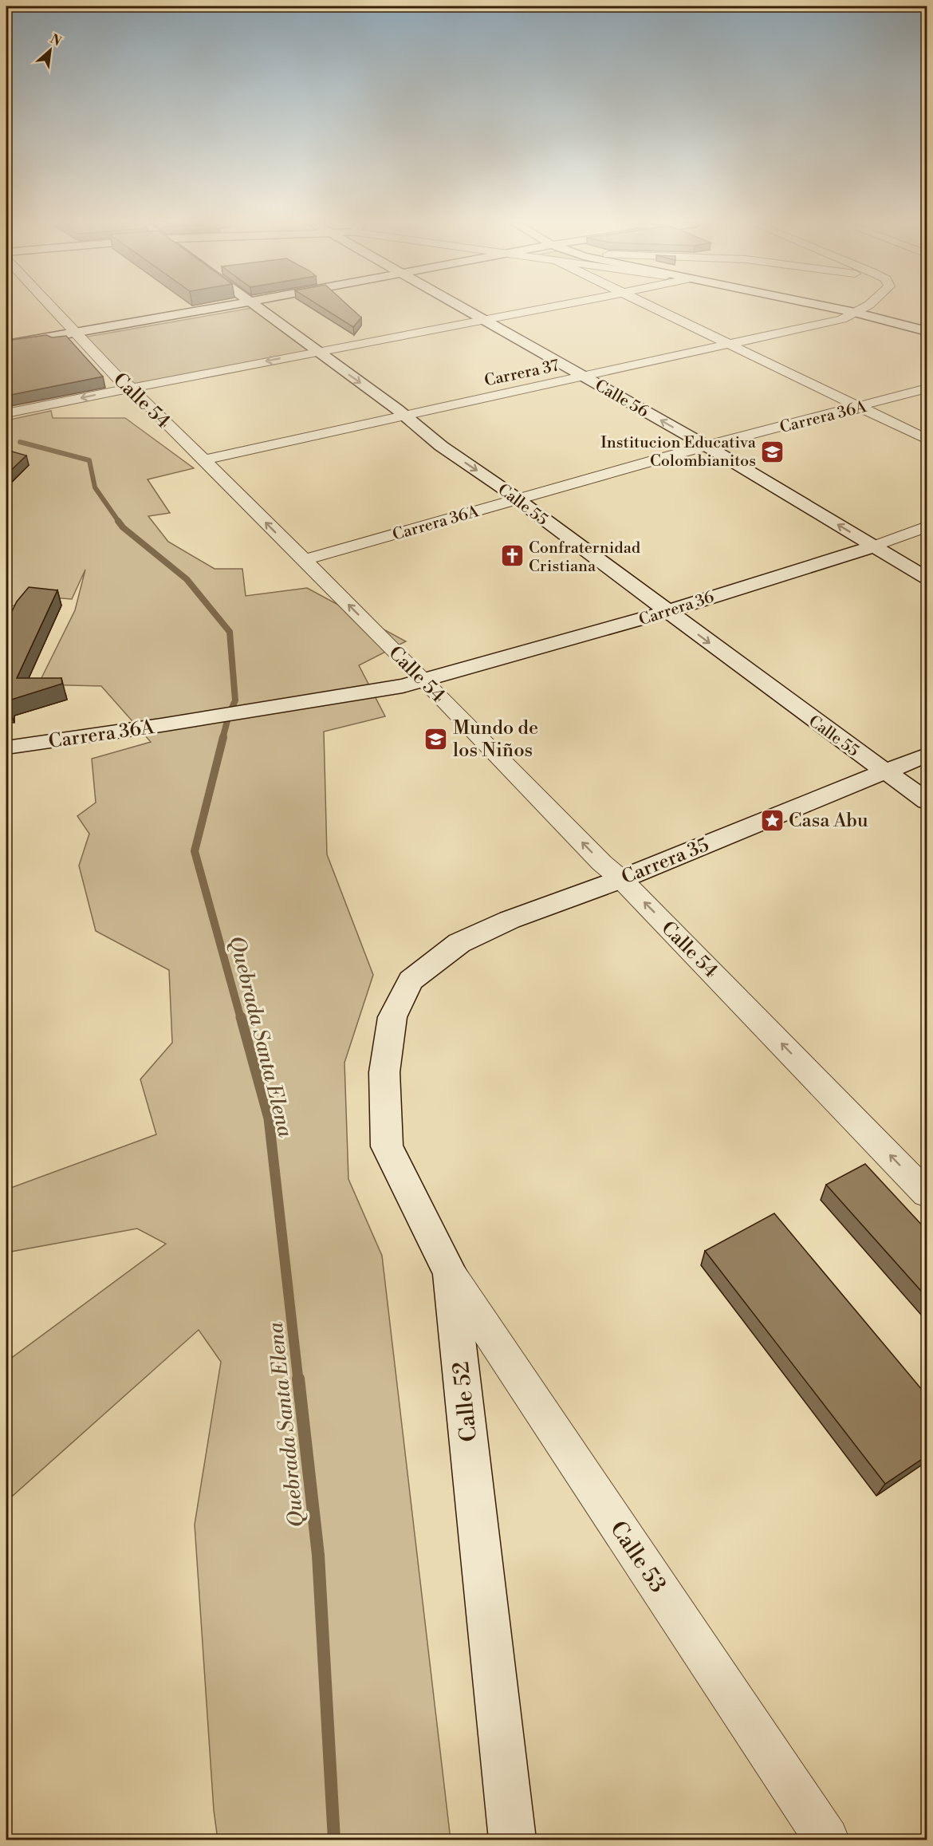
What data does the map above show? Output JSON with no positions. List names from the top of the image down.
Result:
{
  "streets": {
    "street": [
      "Carrera 37",
      "Calle 56",
      "Calle 54",
      "Carrera 36A",
      "Calle 55",
      "Carrera 36",
      "Carrera 35",
      "Calle 52",
      "Calle 53"
    ]
  },
  "crossings": [
    ["Carrera 37", "Calle 56"],
    ["Carrera 37", "Calle 54"],
    ["Carrera 37", "Calle 55"],
    ["Calle 56", "Carrera 36A"],
    ["Calle 56", "Carrera 36"],
    ["Calle 54", "Carrera 36A"],
    ["Calle 54", "Carrera 36"],
    ["Calle 54", "Carrera 35"],
    ["Carrera 36A", "Calle 55"],
    ["Carrera 36A", "Carrera 36"],
    ["Calle 55", "Carrera 36"],
    ["Calle 55", "Carrera 35"],
    ["Carrera 35", "Calle 52"],
    ["Calle 52", "Calle 53"]
  ],
  "one_way": ["Calle 54", "Calle 55"],
  "water": ["Quebrada Santa Elena"],
  "places": {
    "school or university": ["Institucion Educativa Colombianitos", "Mundo de los Niños"],
    "church": ["Confraternidad Cristiana"],
    "place": ["Casa Abu"]
  },
  "north": "top right"
}
